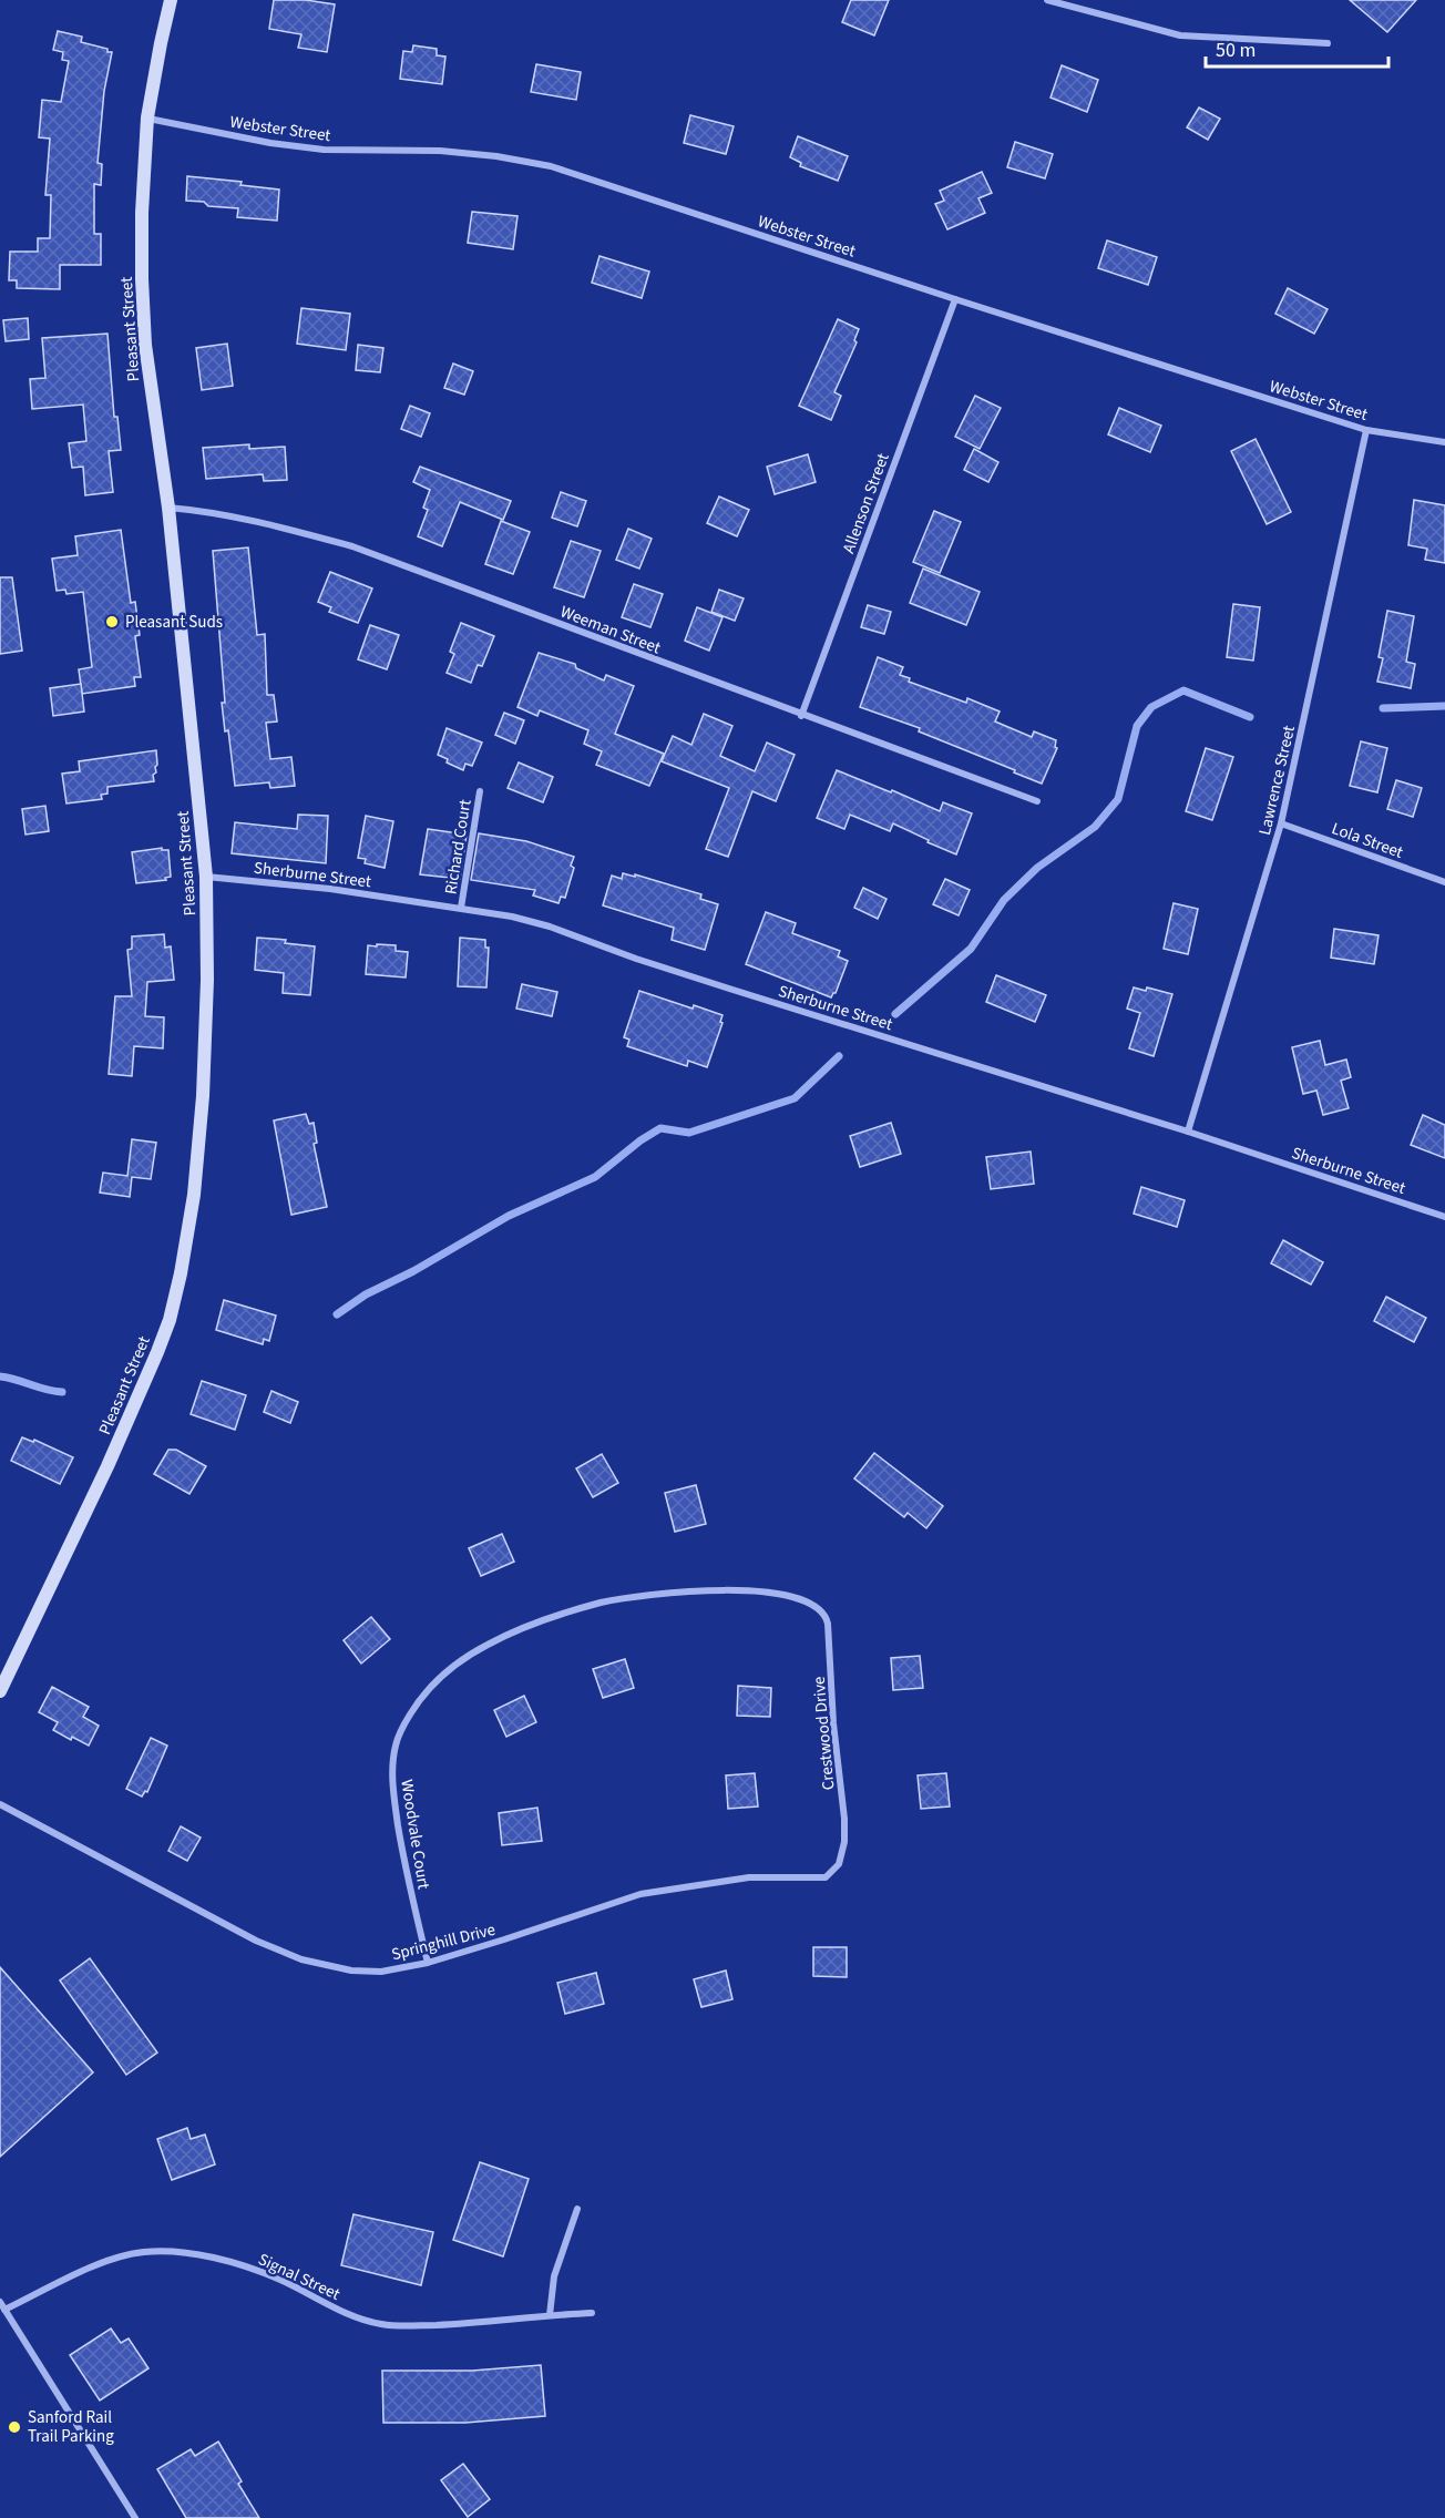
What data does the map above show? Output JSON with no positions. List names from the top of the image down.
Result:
{
  "streets": {
    "main road": ["Pleasant Street"],
    "street": [
      "Webster Street",
      "Allenson Street",
      "Weeman Street",
      "Lawrence Street",
      "Lola Street",
      "Richard Court",
      "Sherburne Street",
      "Crestwood Drive",
      "Woodvale Court",
      "Springhill Drive",
      "Signal Street"
    ]
  },
  "crossings": [
    ["Webster Street", "Pleasant Street"],
    ["Webster Street", "Allenson Street"],
    ["Webster Street", "Lawrence Street"],
    ["Pleasant Street", "Weeman Street"],
    ["Pleasant Street", "Sherburne Street"],
    ["Allenson Street", "Weeman Street"],
    ["Lawrence Street", "Lola Street"],
    ["Lawrence Street", "Sherburne Street"],
    ["Richard Court", "Sherburne Street"],
    ["Crestwood Drive", "Woodvale Court"],
    ["Crestwood Drive", "Springhill Drive"],
    ["Woodvale Court", "Springhill Drive"]
  ],
  "places": ["Pleasant Suds", "Sanford Rail Trail Parking"],
  "scale_bar": "50 m"
}
